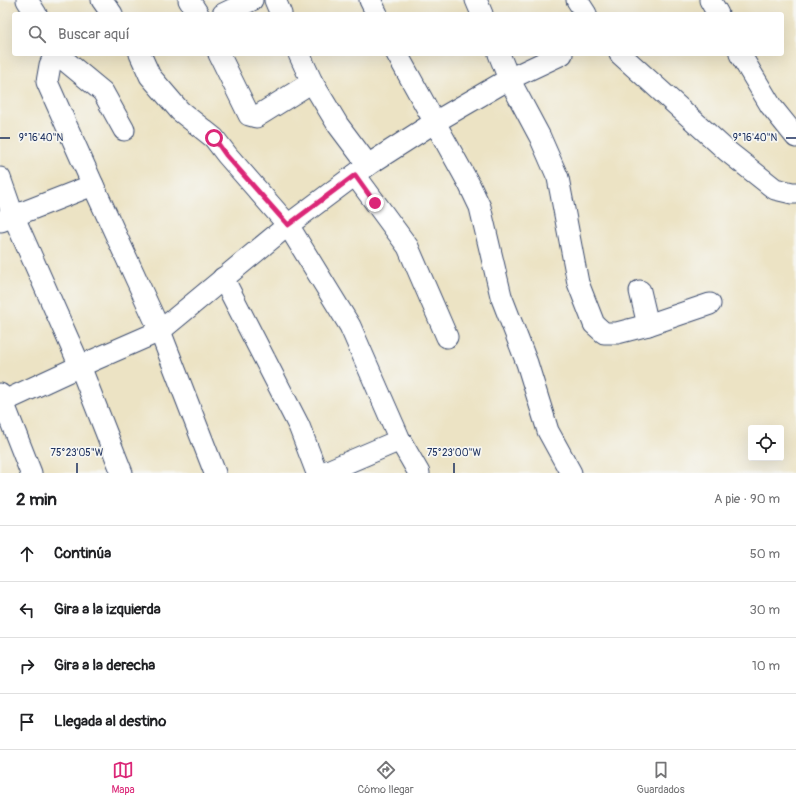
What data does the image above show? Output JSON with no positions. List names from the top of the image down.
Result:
{
  "page": {
    "search": "Buscar aquí",
    "heading": ["2 min", "A pie · 90 m"],
    "list": [
      ["Continúa", "50 m"],
      ["Gira a la izquierda", "30 m"],
      ["Gira a la derecha", "10 m"],
      "Llegada al destino"
    ],
    "nav": ["Mapa", "Cómo llegar", "Guardados"]
  },
  "coordinates": ["9°16'40\"N", "75°23'05\"W", "75°23'00\"W"]
}
